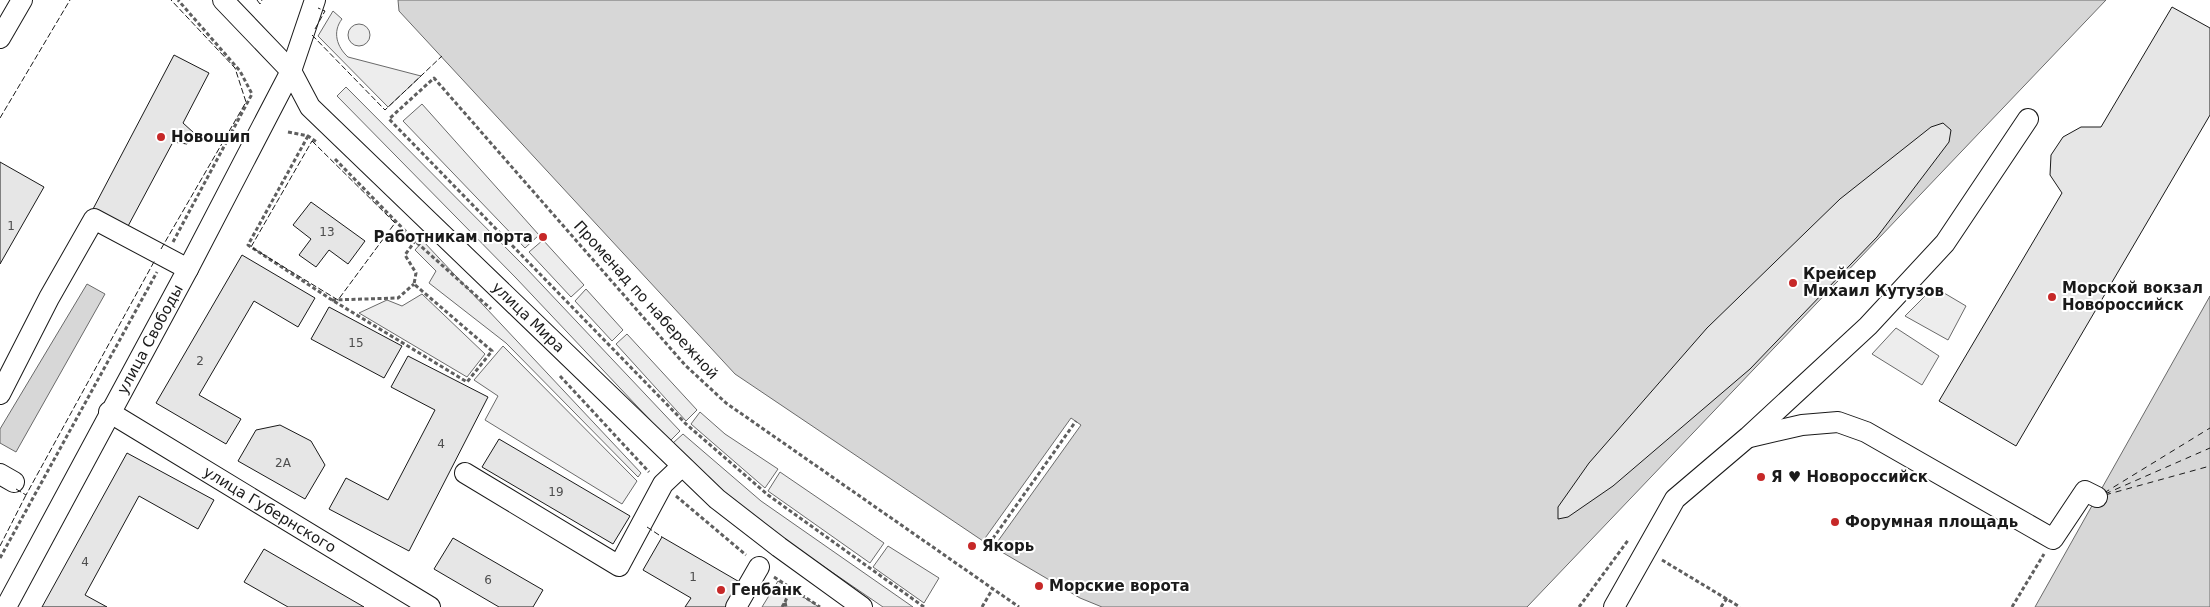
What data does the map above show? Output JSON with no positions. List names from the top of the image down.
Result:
{
  "streets": {
    "street": ["улица Мира", "улица Свободы", "улица Губернского"],
    "path": ["Променад по набережной"]
  },
  "crossings": [
    ["улица Мира", "улица Свободы"],
    ["улица Свободы", "улица Губернского"]
  ],
  "places": [
    "Новошип",
    "Работникам порта",
    "Крейсер Михаил Кутузов",
    "Морской вокзал Новороссийск",
    "Я ♥ Новороссийск",
    "Форумная площадь",
    "Якорь",
    "Морские ворота",
    "Генбанк"
  ],
  "house_numbers": [
    "1",
    "13",
    "15",
    "2",
    "4",
    "2А",
    "19",
    "4",
    "1",
    "6"
  ]
}
